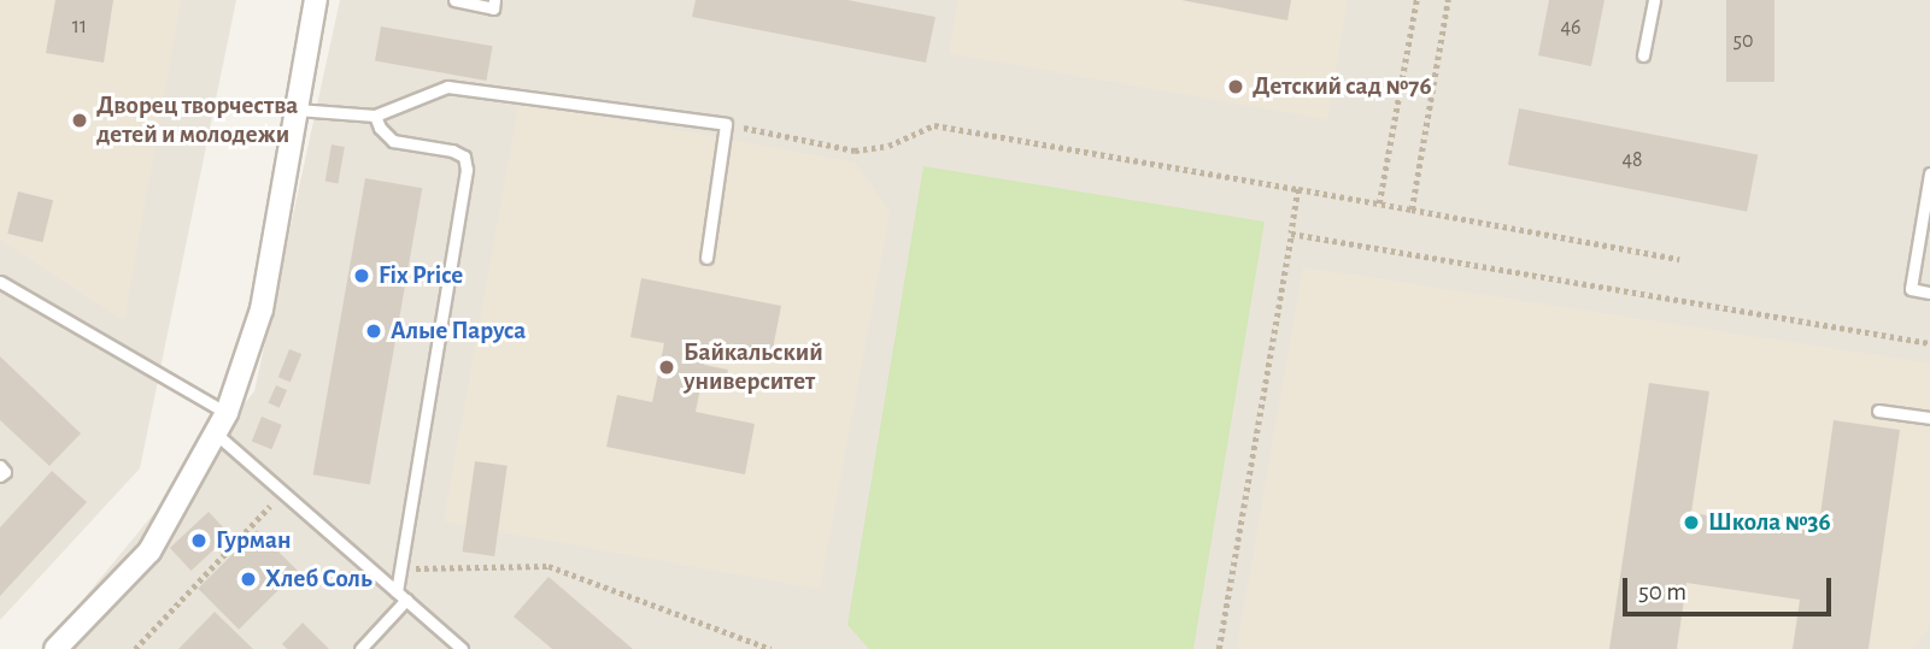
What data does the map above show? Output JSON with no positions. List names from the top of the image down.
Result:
{
  "places": [
    "Детский сад №76",
    "Дворец творчества детей и молодежи",
    "Fix Price",
    "Алые Паруса",
    "Байкальский университет",
    "Школа №36",
    "Гурман",
    "Хлеб Соль"
  ],
  "house_numbers": [
    "11",
    "46",
    "50",
    "48"
  ],
  "scale_bar": "50 m"
}
